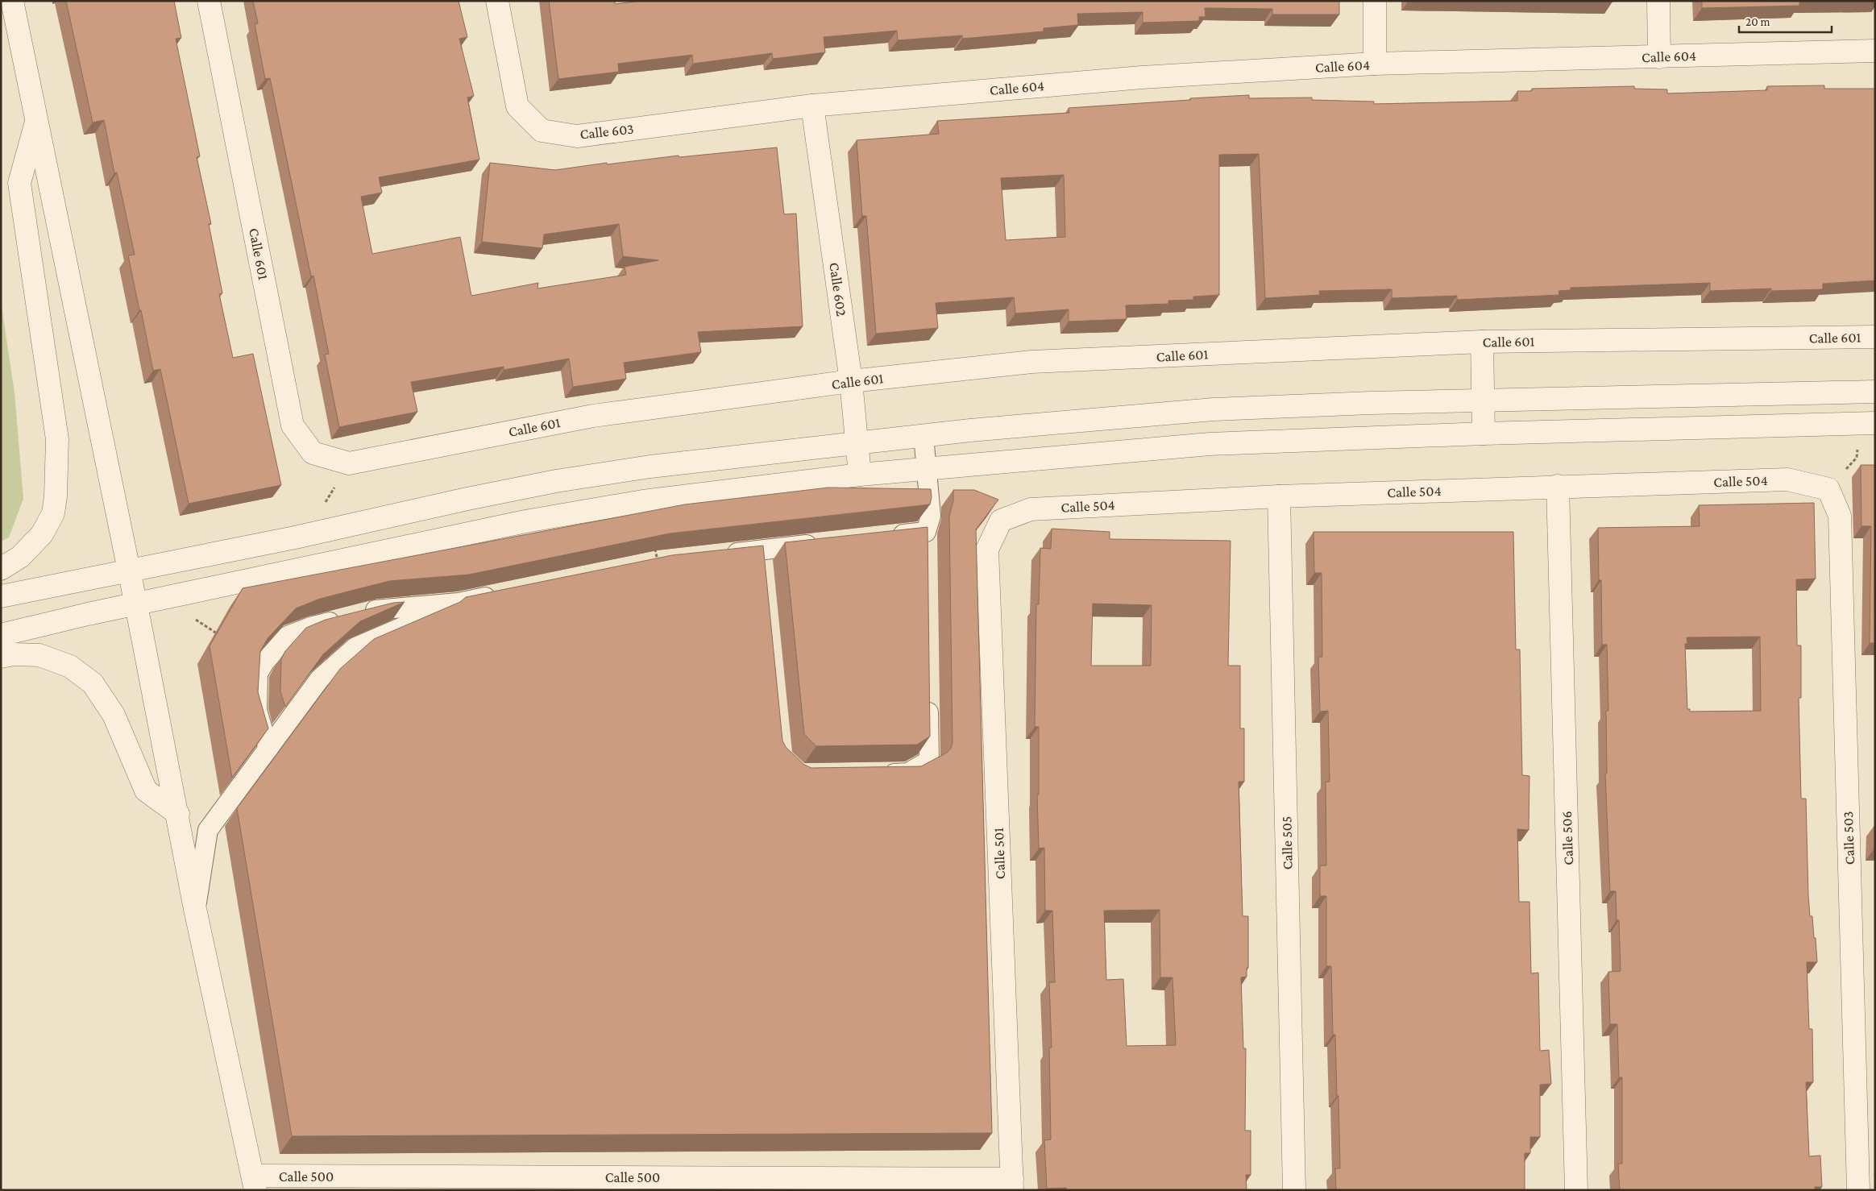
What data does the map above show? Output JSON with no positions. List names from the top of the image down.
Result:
{
  "streets": {
    "street": [
      "Calle 604",
      "Calle 603",
      "Calle 601",
      "Calle 602",
      "Calle 504",
      "Calle 506",
      "Calle 503",
      "Calle 505",
      "Calle 501",
      "Calle 500"
    ]
  },
  "crossings": [
    ["Calle 604", "Calle 603"],
    ["Calle 604", "Calle 602"],
    ["Calle 603", "Calle 602"],
    ["Calle 601", "Calle 602"],
    ["Calle 504", "Calle 506"],
    ["Calle 504", "Calle 503"],
    ["Calle 504", "Calle 505"],
    ["Calle 504", "Calle 501"],
    ["Calle 501", "Calle 500"]
  ],
  "scale_bar": "20 m"
}
